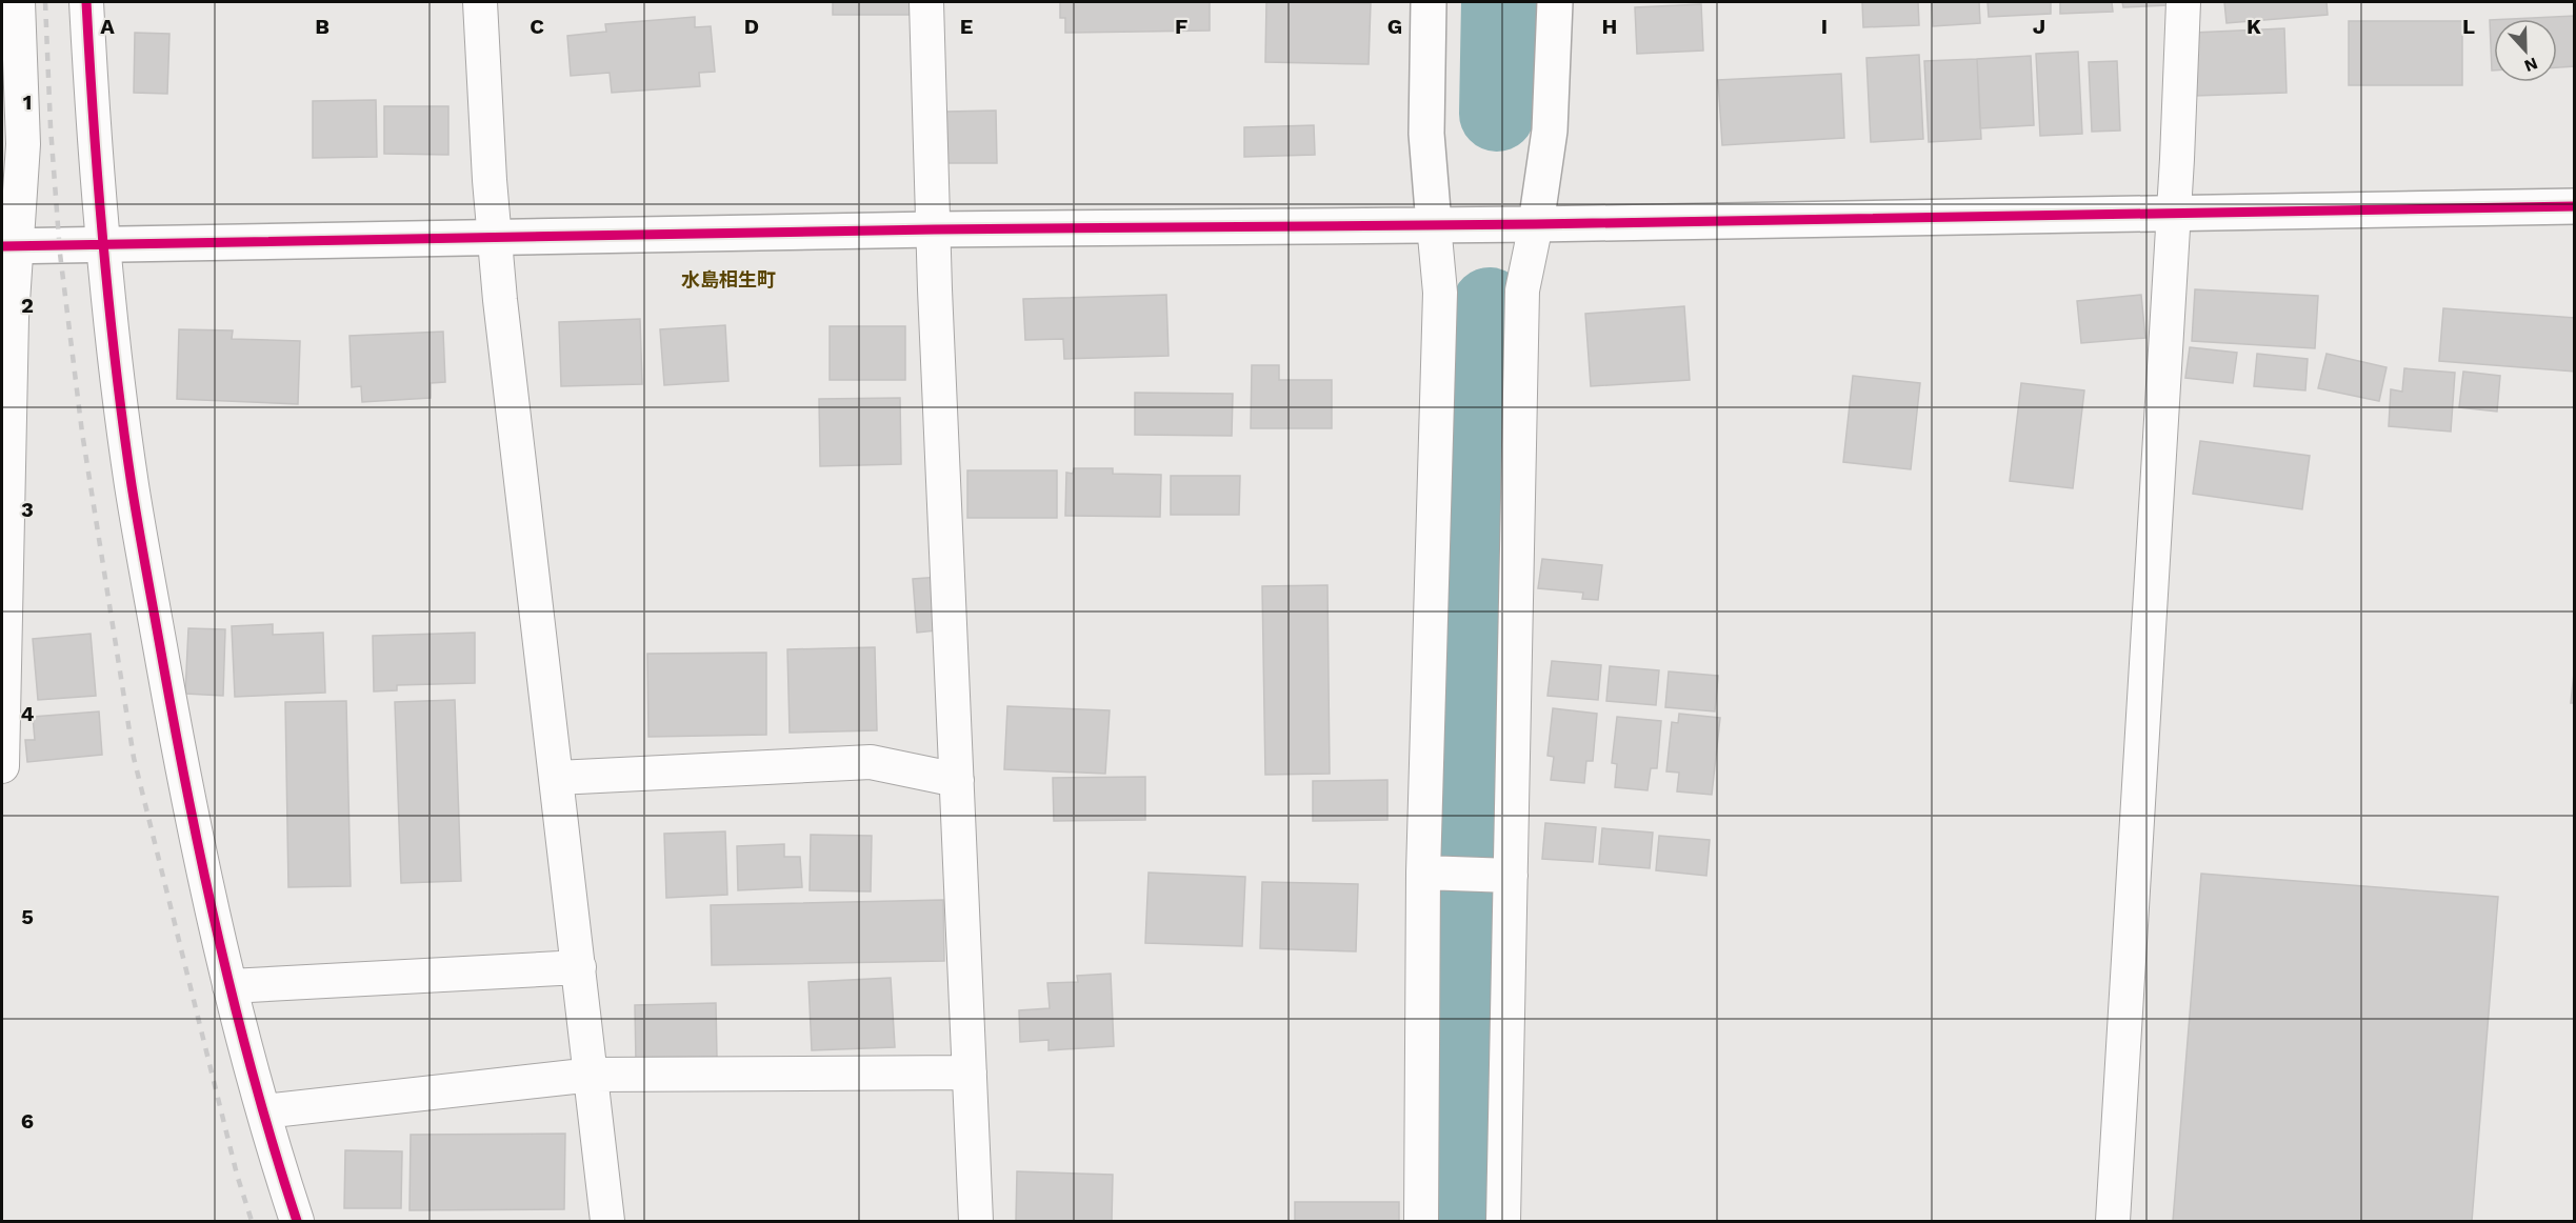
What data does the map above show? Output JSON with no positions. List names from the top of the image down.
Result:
{
  "districts": ["水島相生町"],
  "north": "bottom",
  "grid": {
    "columns": [
      "A",
      "B",
      "C",
      "D",
      "E",
      "F",
      "G",
      "H",
      "I",
      "J",
      "K",
      "L"
    ],
    "rows": [
      "1",
      "2",
      "3",
      "4",
      "5",
      "6"
    ]
  }
}
